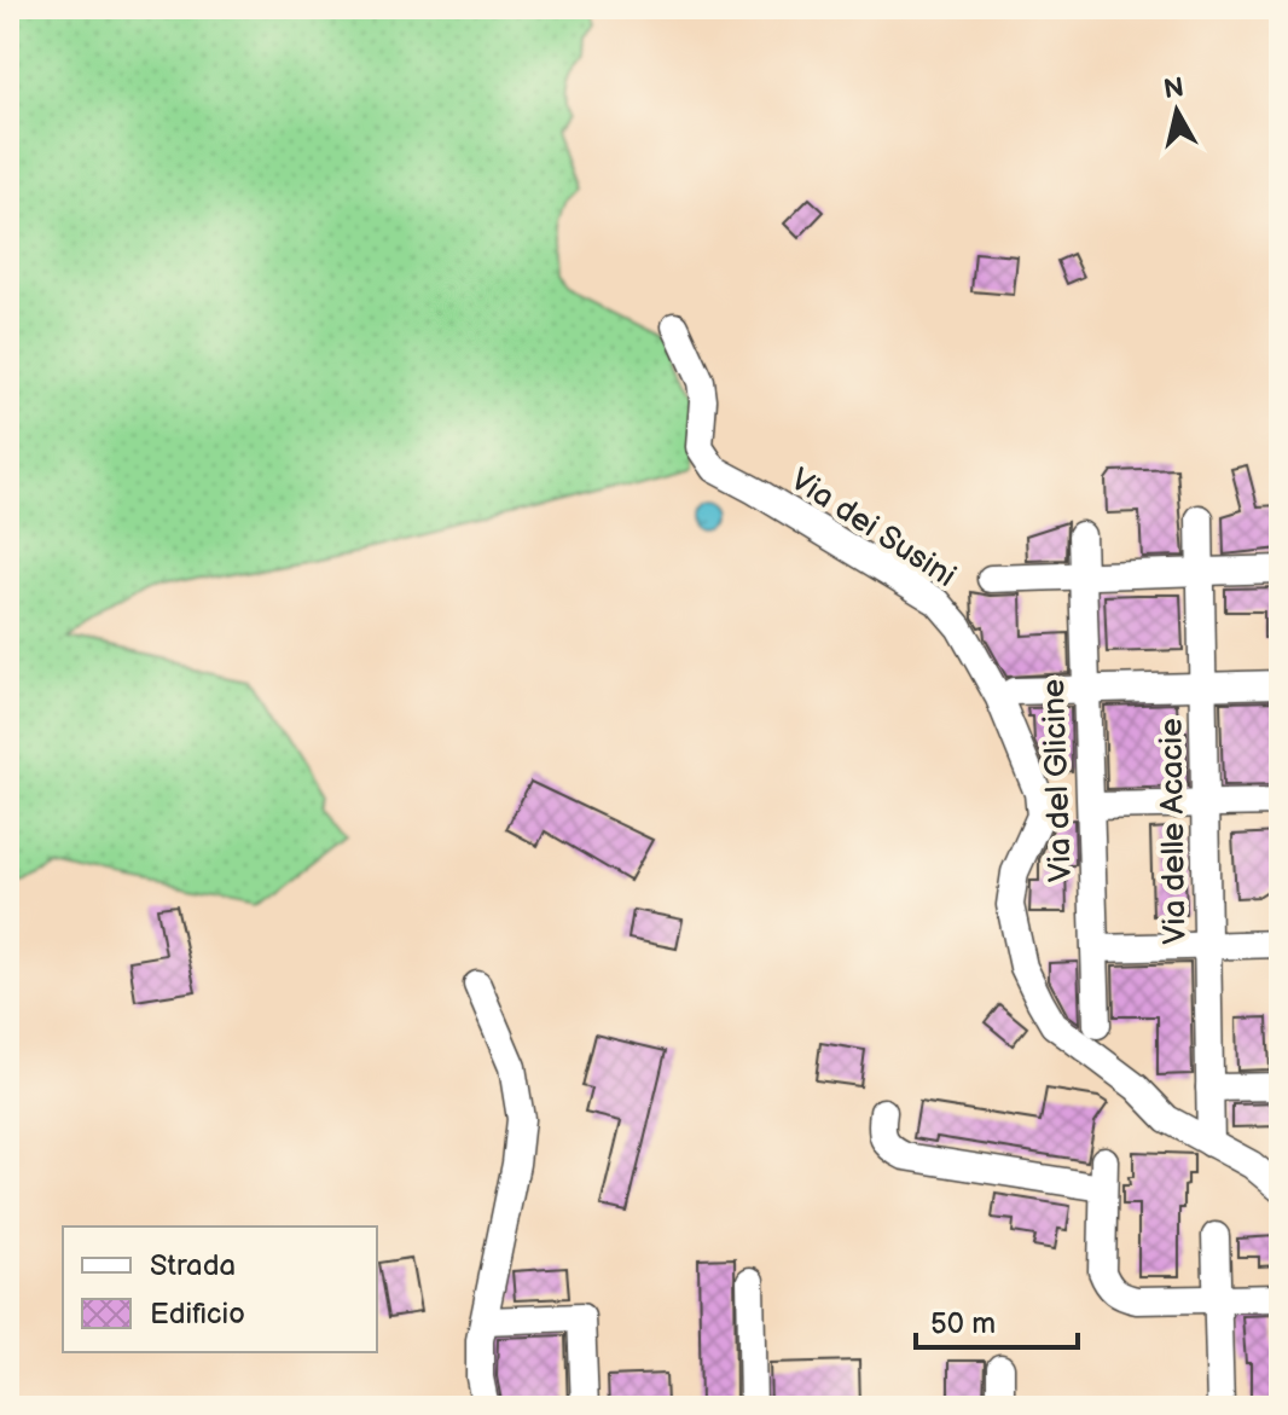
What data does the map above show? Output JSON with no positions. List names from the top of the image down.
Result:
{
  "streets": {
    "street": ["Via dei Susini", "Via del Glicine", "Via delle Acacie"]
  },
  "crossings": [
    ["Via dei Susini", "Via delle Acacie"]
  ],
  "legend": ["Strada", "Edificio"],
  "scale_bar": "50 m",
  "north": "top"
}
